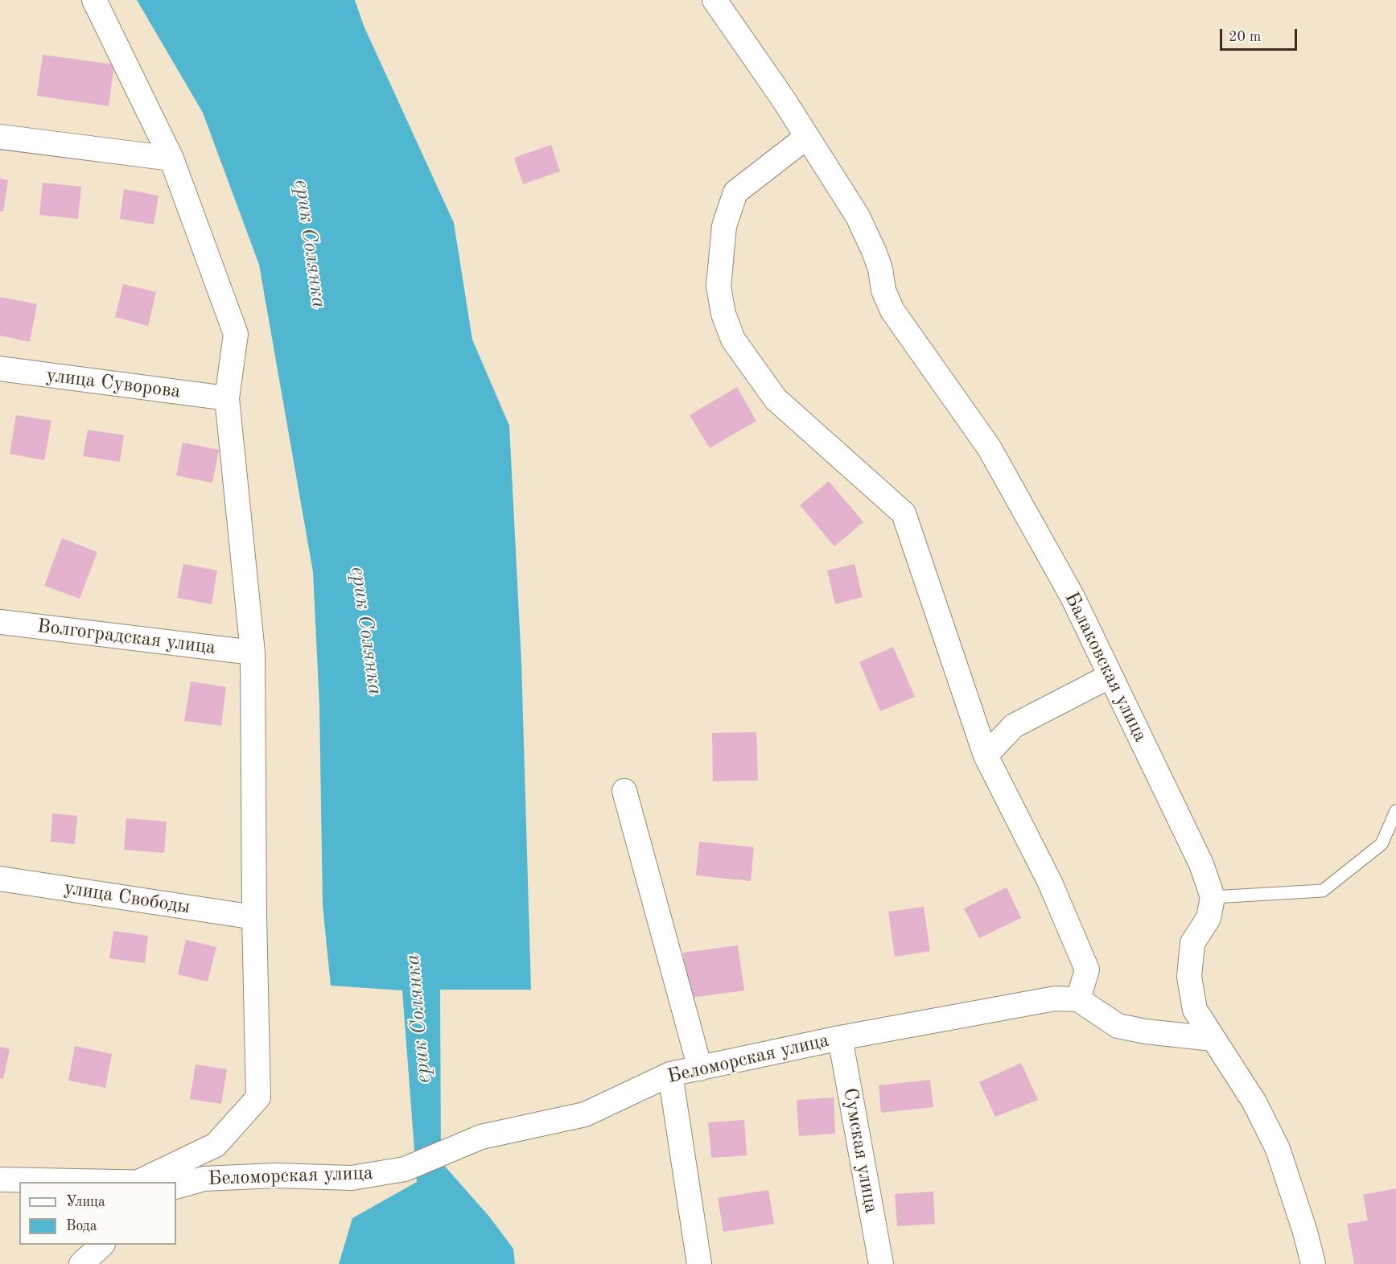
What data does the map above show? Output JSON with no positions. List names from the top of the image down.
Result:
{
  "streets": {
    "street": [
      "улица Суворова",
      "Волгоградская улица",
      "Балаковская улица",
      "улица Свободы",
      "Беломорская улица",
      "Сумская улица"
    ]
  },
  "crossings": [
    ["Беломорская улица", "Сумская улица"]
  ],
  "water": ["ерик Солянка"],
  "legend": ["Улица", "Вода"],
  "scale_bar": "20 m"
}
